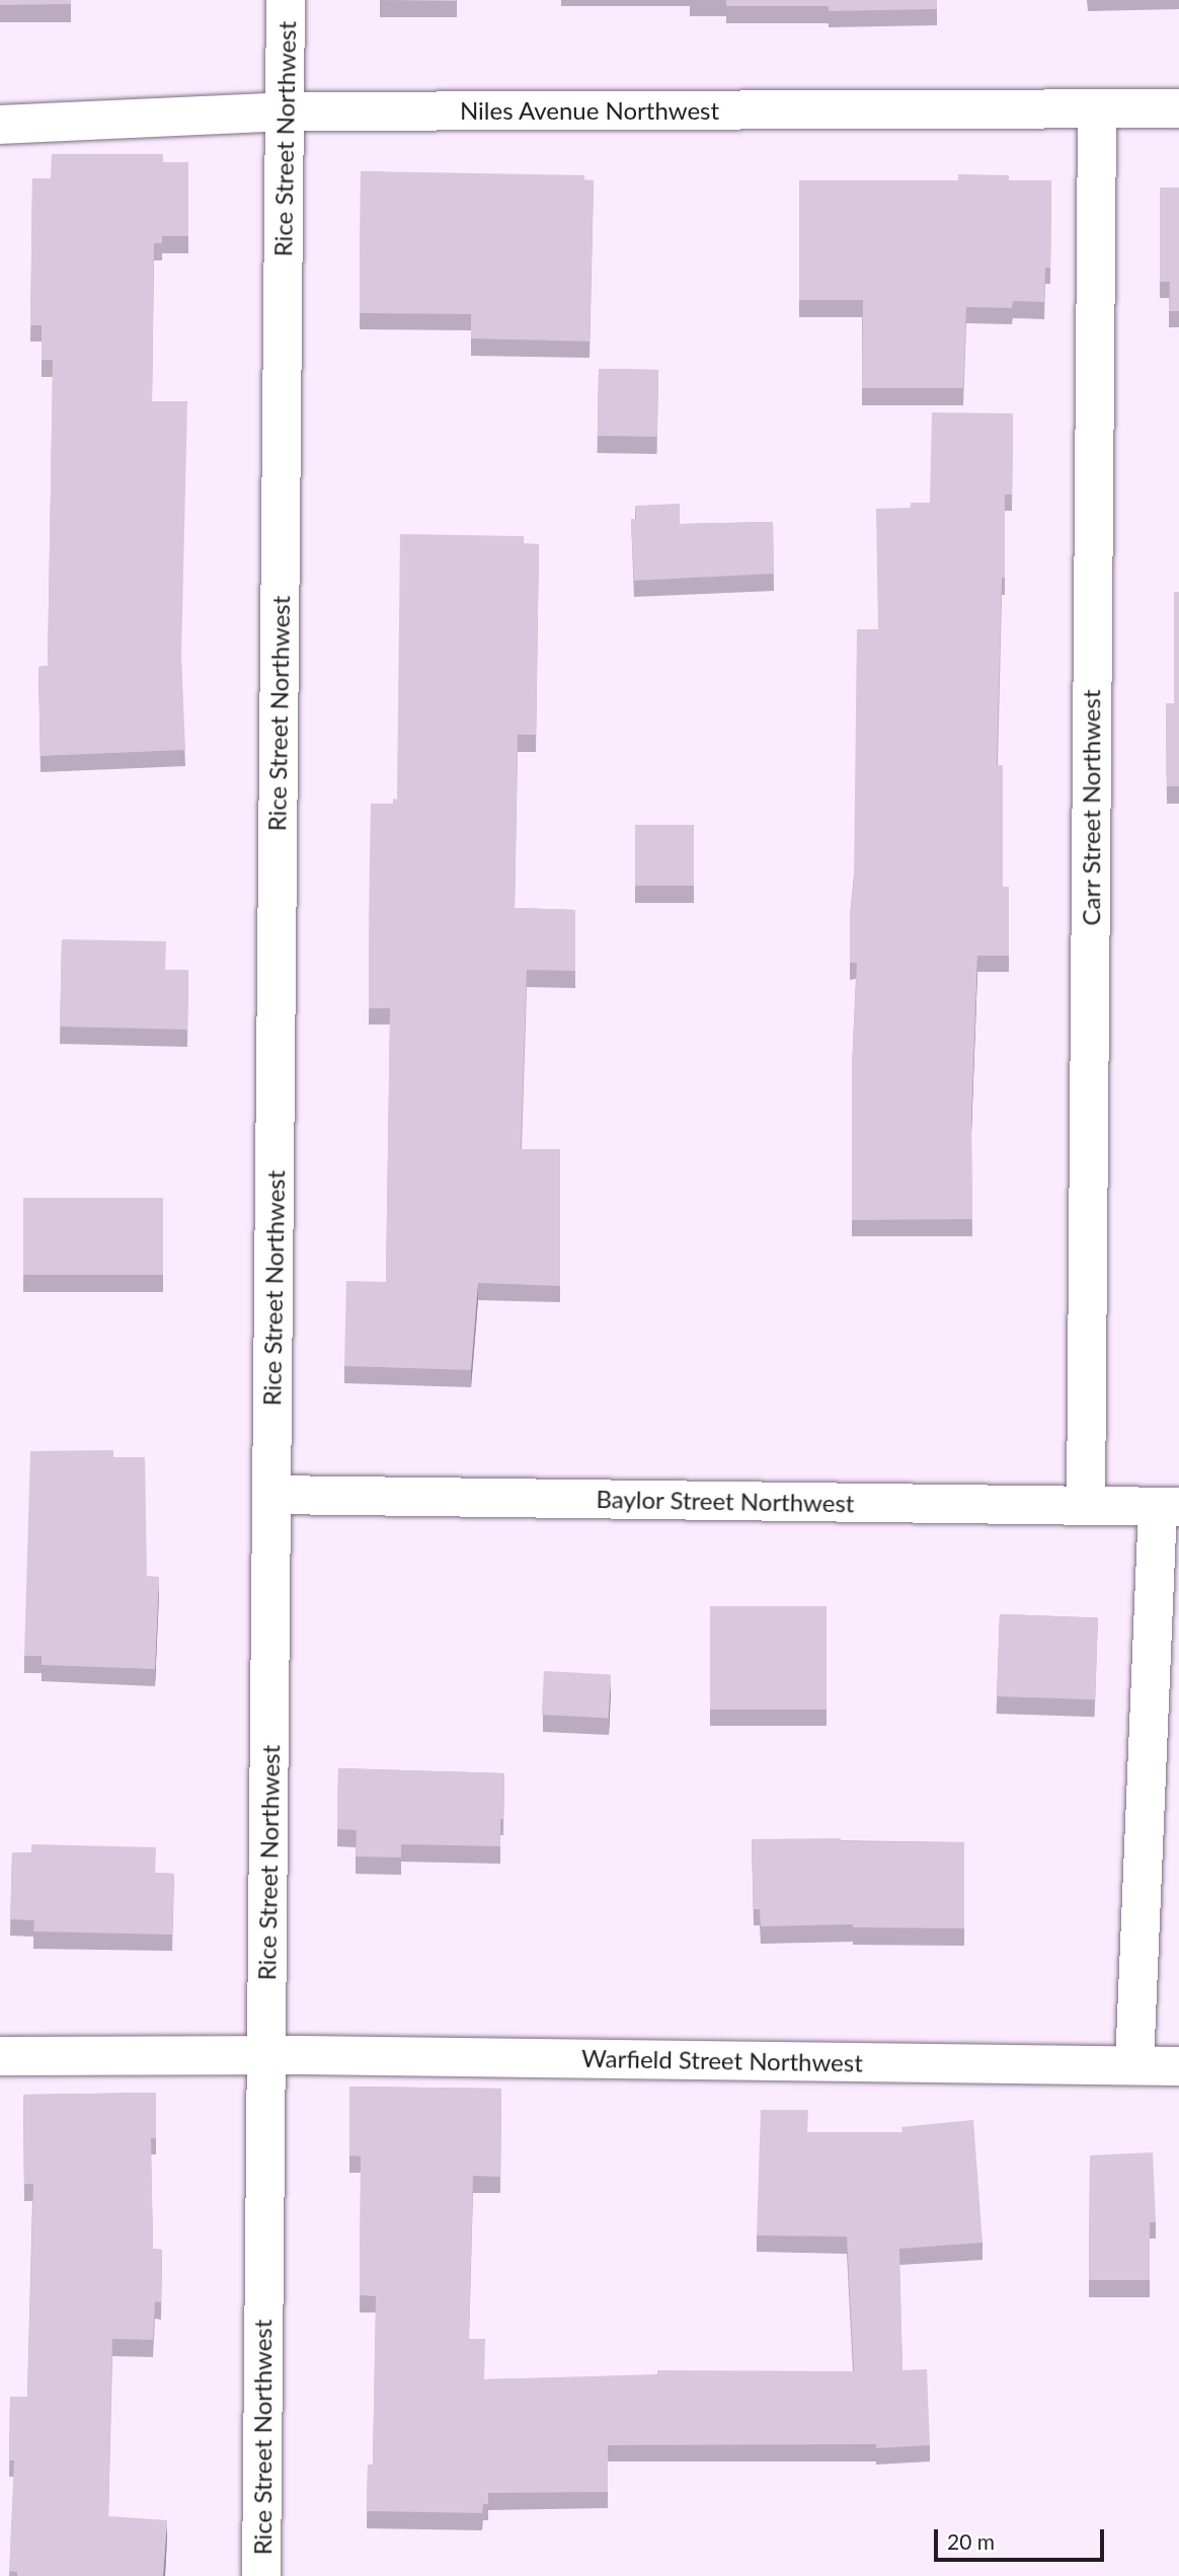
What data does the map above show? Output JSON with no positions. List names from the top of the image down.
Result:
{
  "streets": {
    "street": [
      "Niles Avenue Northwest",
      "Rice Street Northwest",
      "Carr Street Northwest",
      "Baylor Street Northwest",
      "Warfield Street Northwest"
    ]
  },
  "crossings": [
    ["Niles Avenue Northwest", "Rice Street Northwest"],
    ["Niles Avenue Northwest", "Carr Street Northwest"],
    ["Rice Street Northwest", "Baylor Street Northwest"],
    ["Rice Street Northwest", "Warfield Street Northwest"],
    ["Carr Street Northwest", "Baylor Street Northwest"]
  ],
  "scale_bar": "20 m"
}
